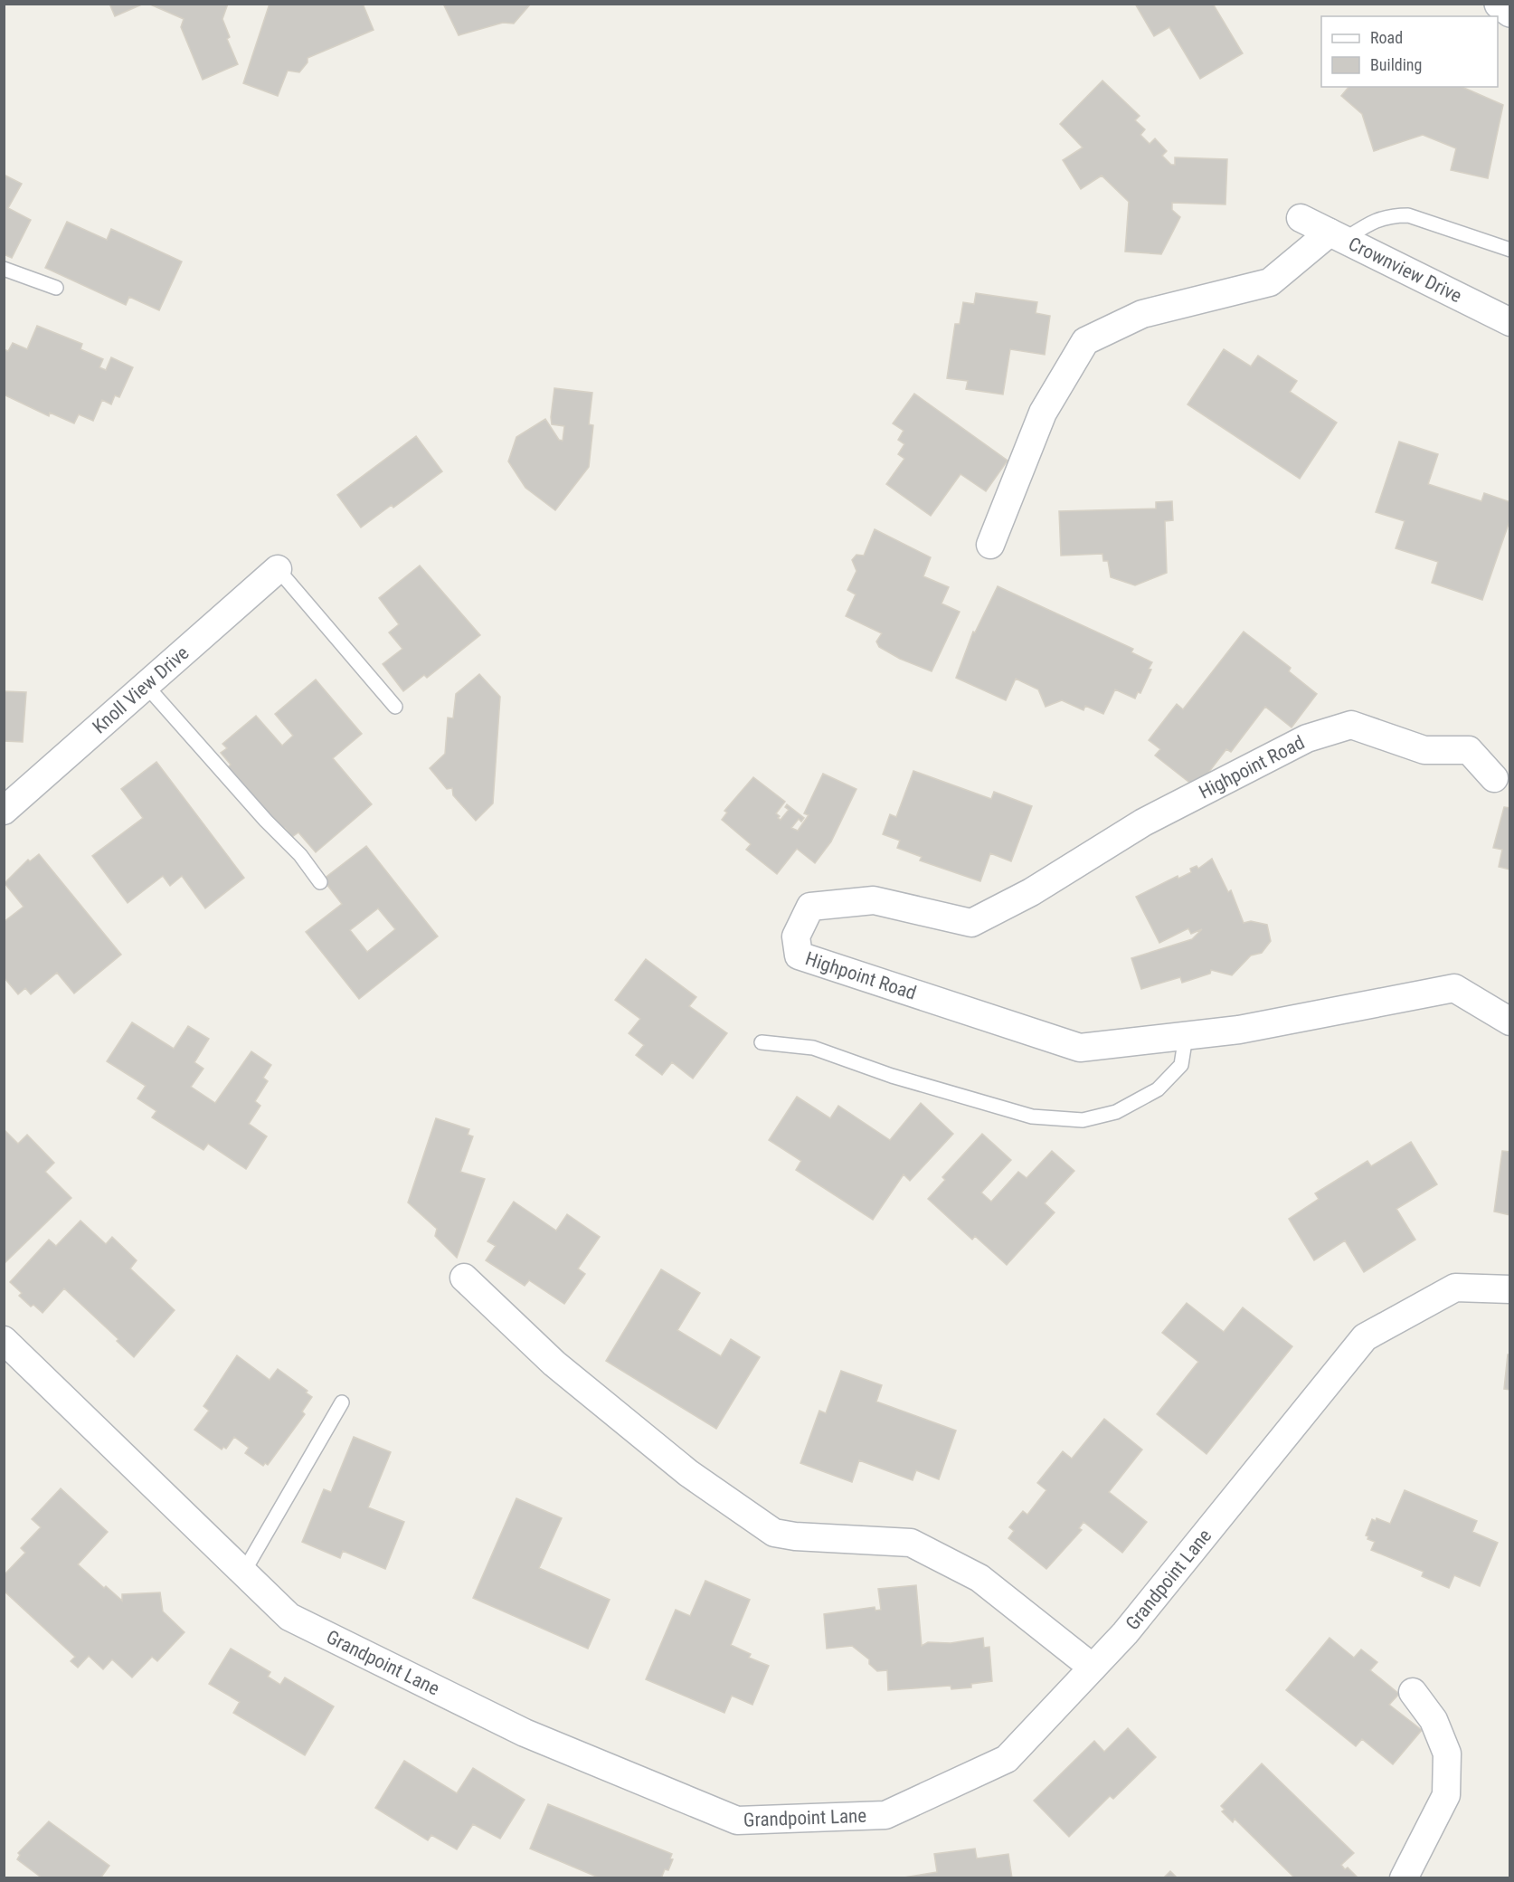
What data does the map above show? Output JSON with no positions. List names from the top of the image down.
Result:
{
  "streets": {
    "street": [
      "Crownview Drive",
      "Knoll View Drive",
      "Highpoint Road",
      "Grandpoint Lane"
    ]
  },
  "legend": ["Road", "Building"]
}
